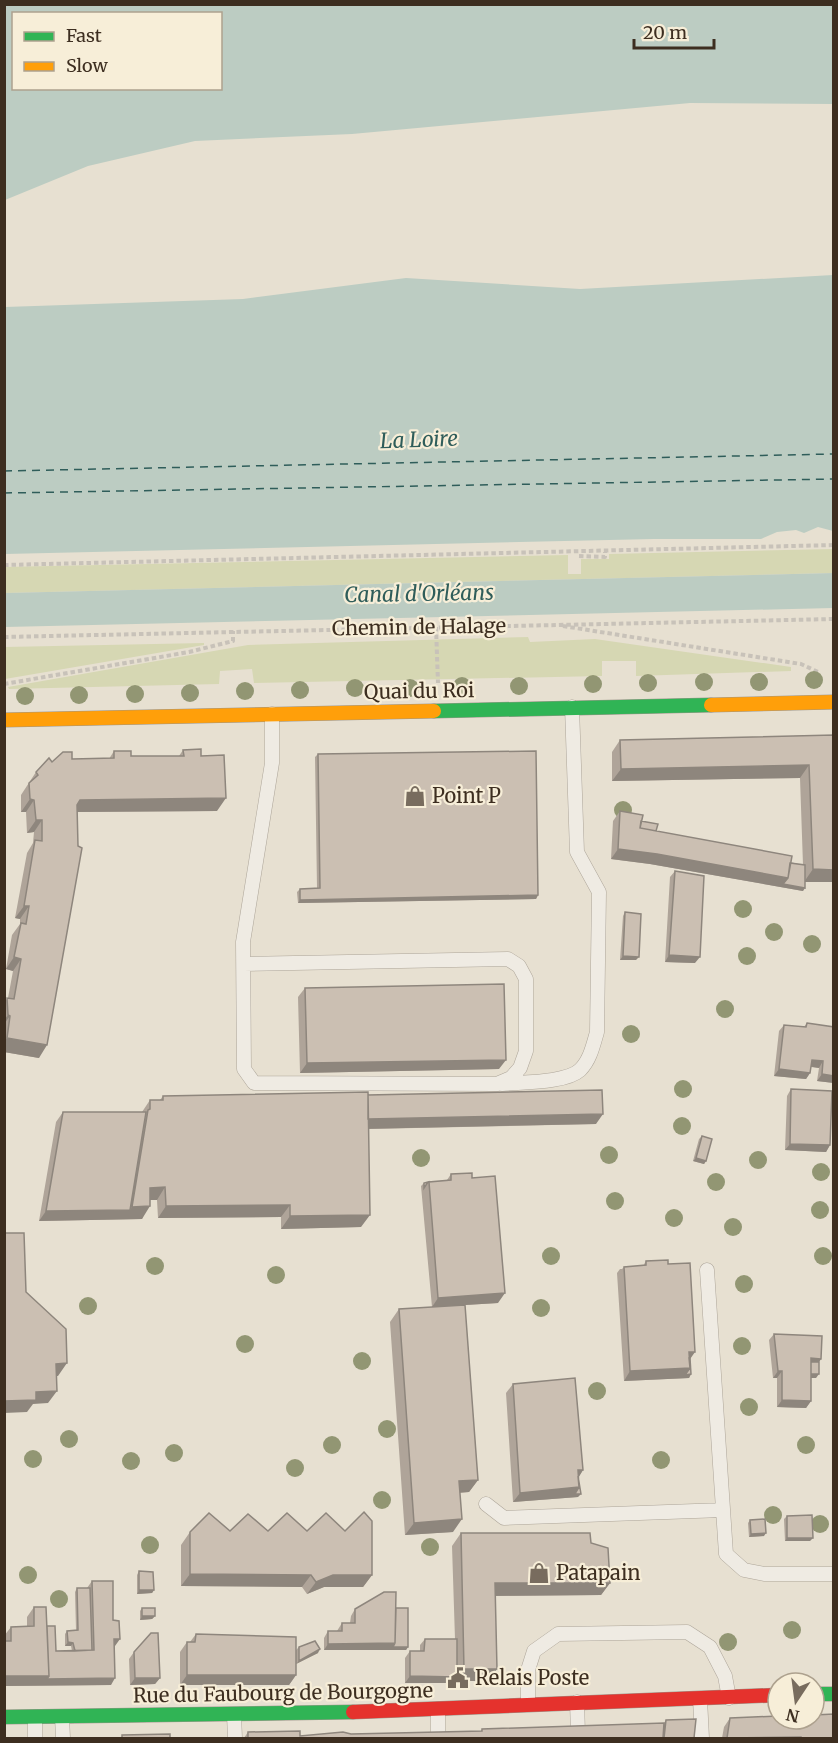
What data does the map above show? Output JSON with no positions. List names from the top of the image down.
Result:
{
  "streets": {
    "street": ["Quai du Roi", "Rue du Faubourg de Bourgogne"],
    "path": ["Chemin de Halage"]
  },
  "water": ["La Loire", "Canal d'Orléans"],
  "places": {
    "shop": ["Point P", "Patapain"],
    "public building": ["Relais Poste"]
  },
  "legend": ["Fast", "Slow"],
  "scale_bar": "20 m",
  "north": "bottom"
}
